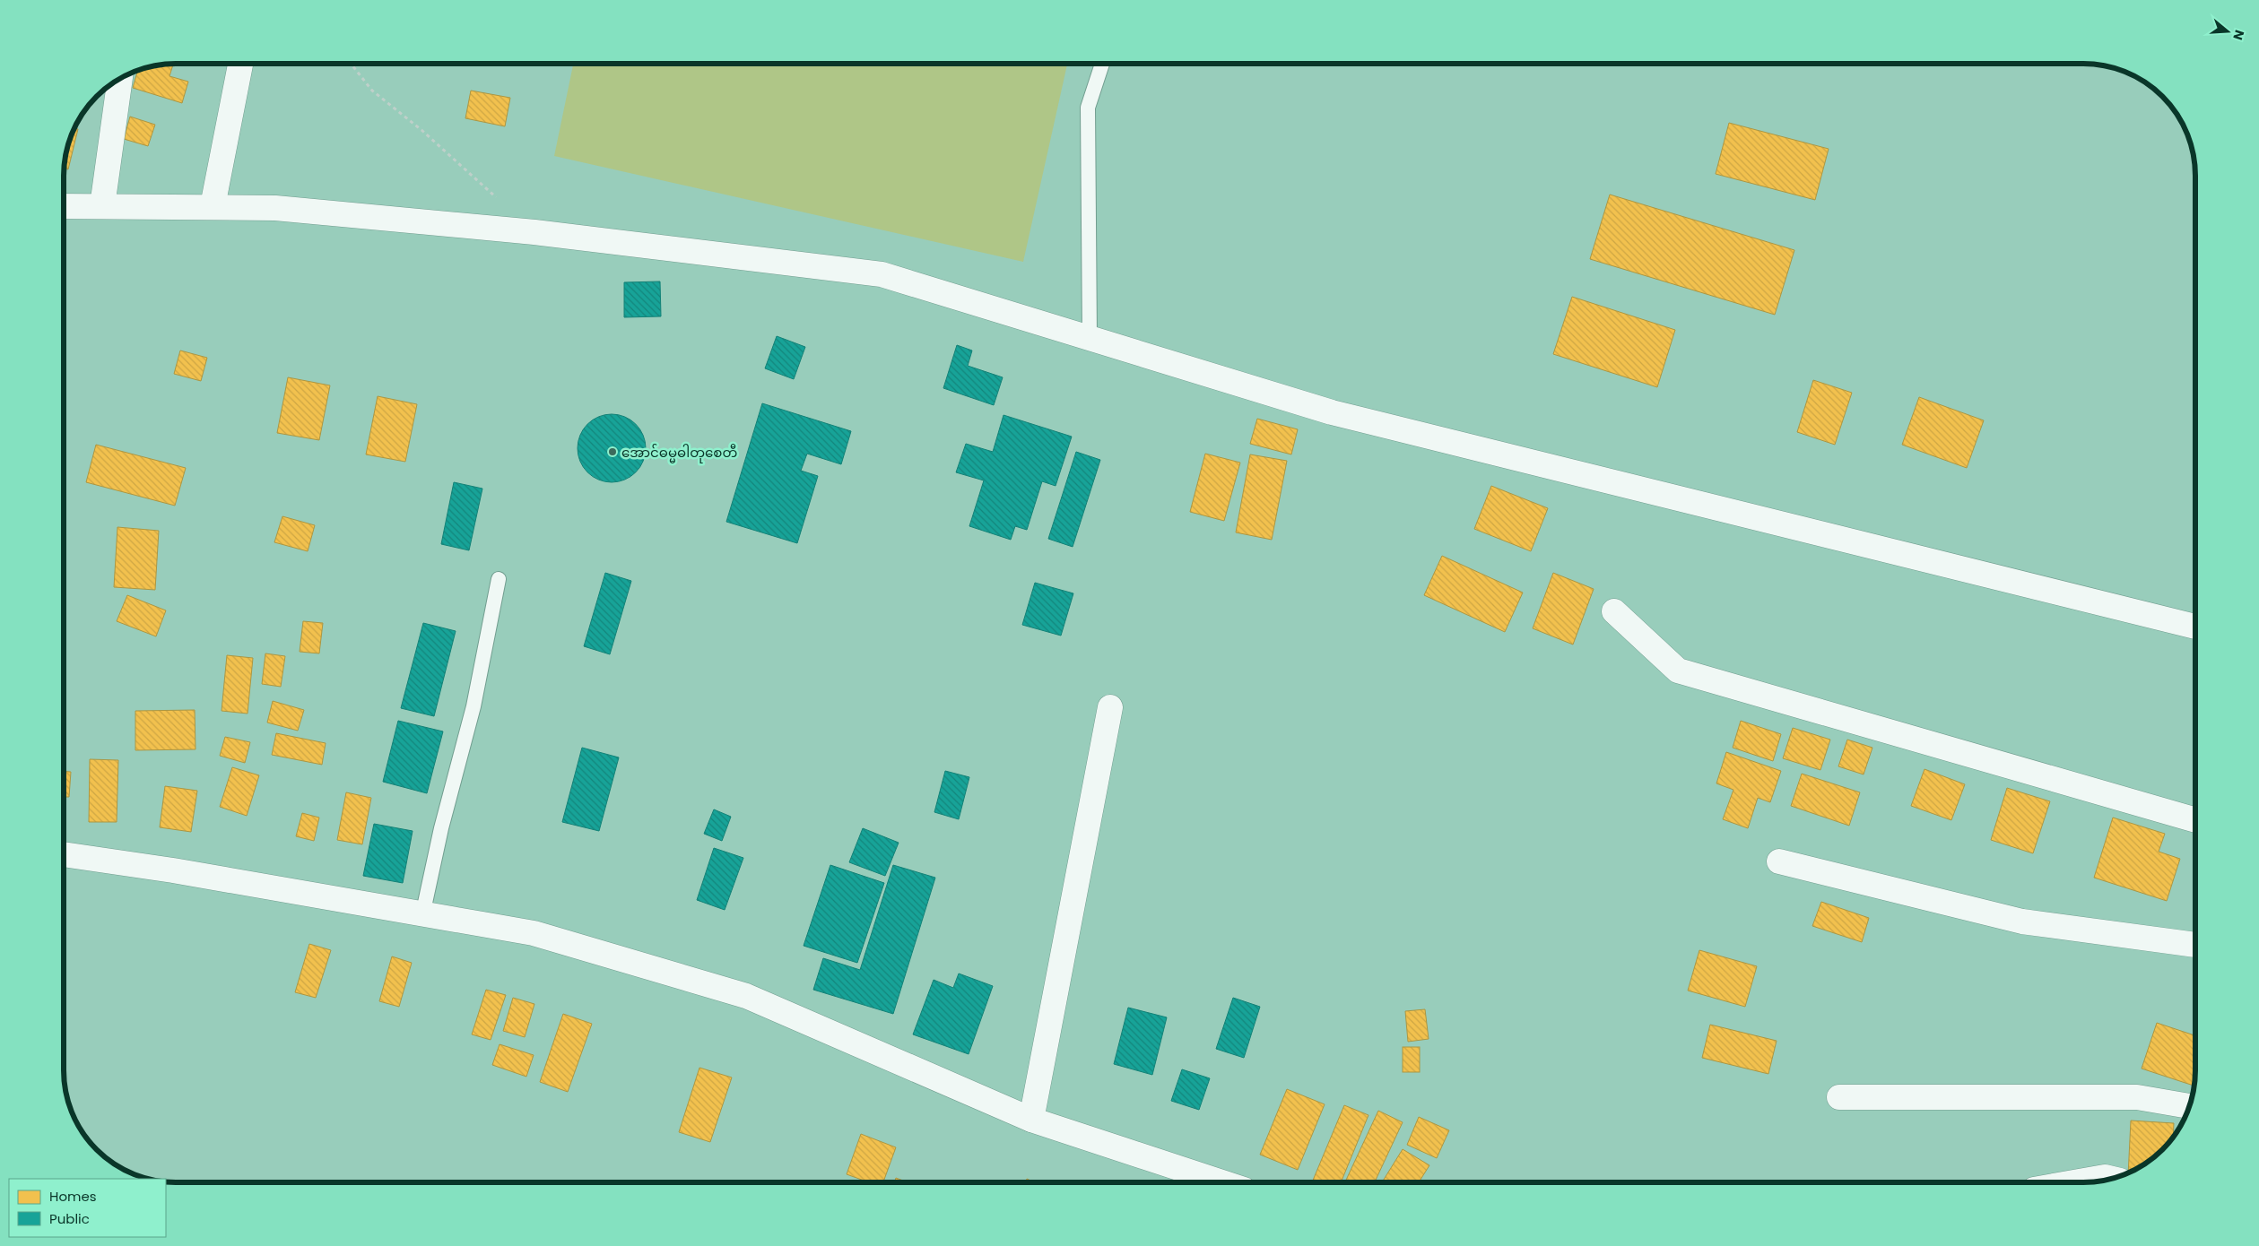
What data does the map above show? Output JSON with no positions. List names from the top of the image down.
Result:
{
  "places": ["အောင်ဓမ္မဓါတုစေတီ"],
  "legend": ["Homes", "Public"],
  "north": "right"
}
